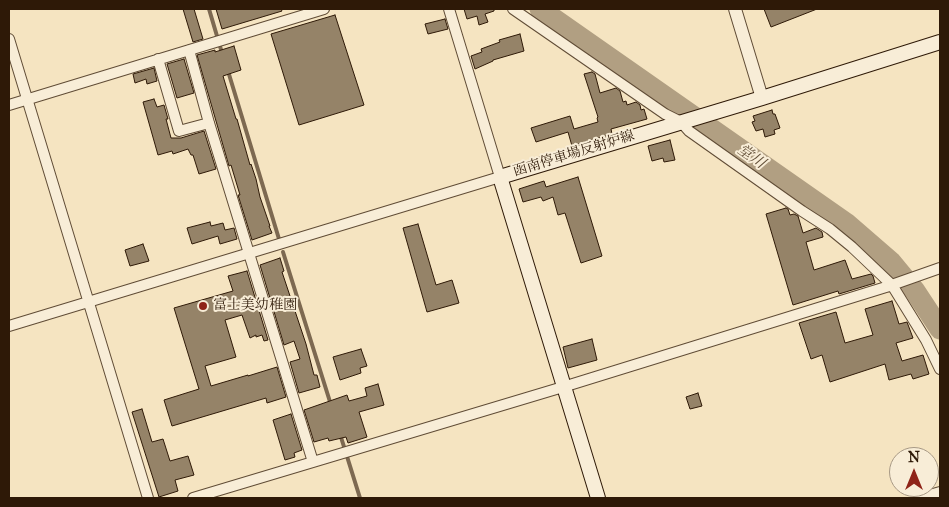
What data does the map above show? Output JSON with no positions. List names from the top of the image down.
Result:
{
  "streets": {
    "main road": ["函南停車場反射炉線"]
  },
  "water": ["堂川"],
  "places": ["富士美幼稚園"],
  "north": "top"
}
